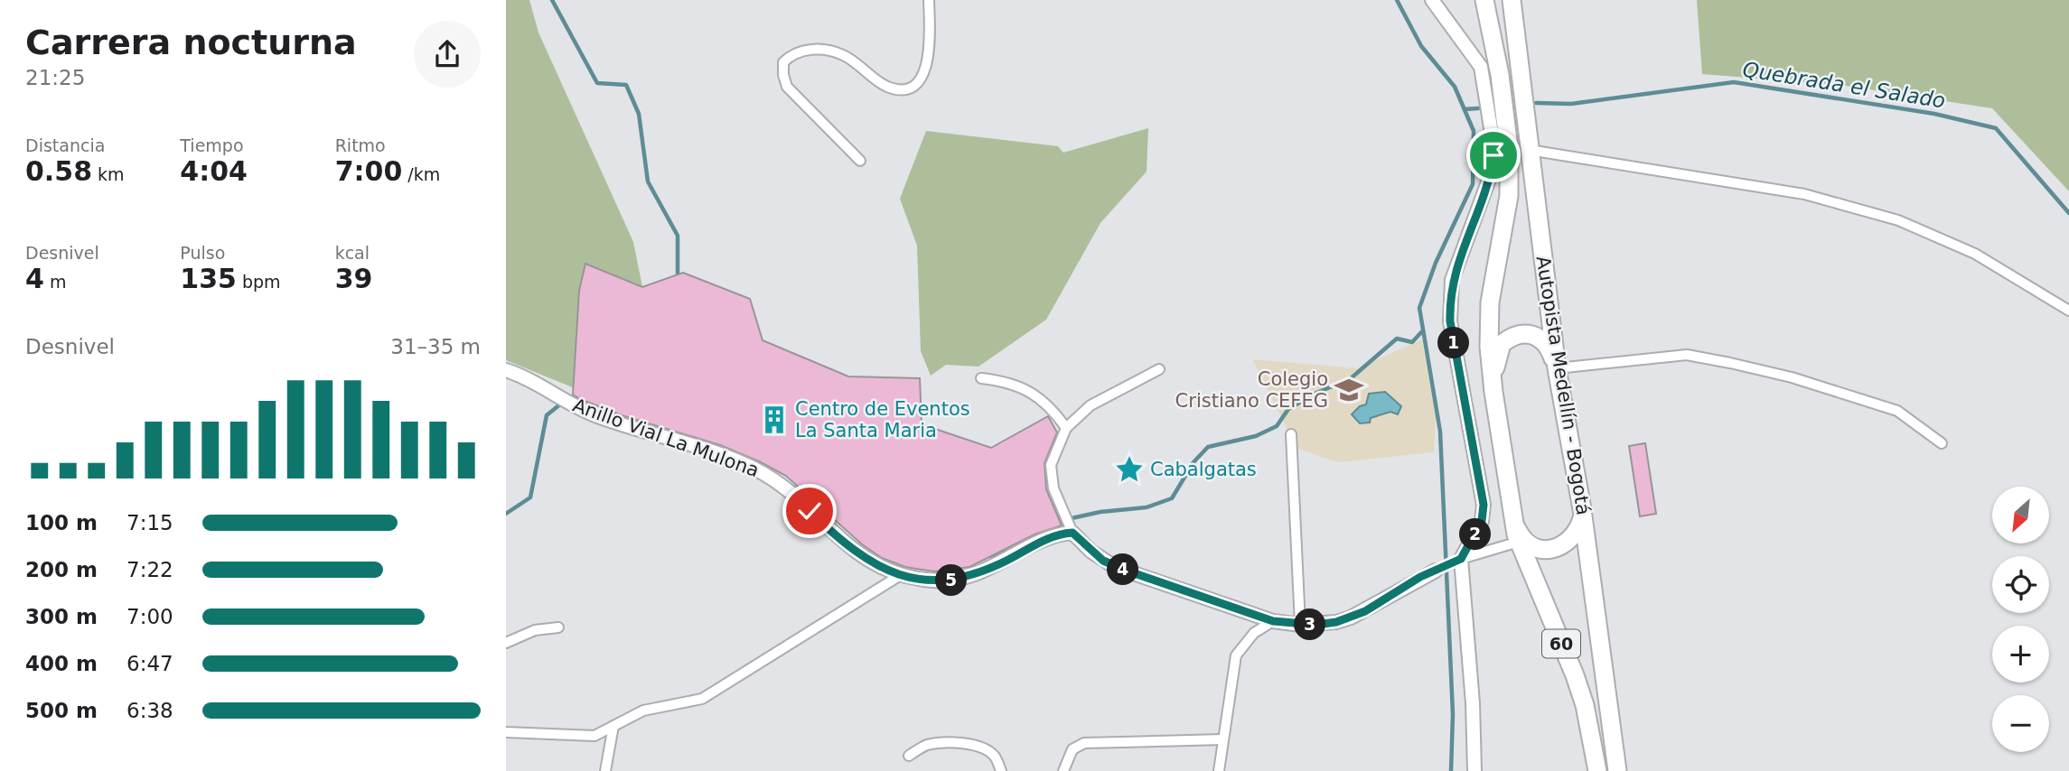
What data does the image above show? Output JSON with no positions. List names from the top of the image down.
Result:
{
  "streets": {
    "highway": ["Autopista Medellín - Bogotá", "60"],
    "street": ["Anillo Vial La Mulona"]
  },
  "water": ["Quebrada el Salado"],
  "places": {
    "school or university": ["Colegio Cristiano CEFEG"],
    "building": ["Centro de Eventos La Santa Maria"],
    "place": ["Cabalgatas"]
  },
  "north": "bottom left",
  "page": {
    "heading": ["Carrera nocturna", "21:25"],
    "stats": [
      ["Distancia", "0.58 km"],
      ["Tiempo", "4:04"],
      ["Ritmo", "7:00 /km"],
      ["Desnivel", "4 m"],
      ["Pulso", "135 bpm"],
      ["kcal", "39"]
    ],
    "chart": ["Desnivel", "31–35 m"],
    "pins": [
      "1",
      "2",
      "4",
      "5",
      "3"
    ],
    "map_buttons": ["+", "−"],
    "list": [
      {
        "name": "100 m",
        "note": "7:15"
      },
      {
        "name": "200 m",
        "note": "7:22"
      },
      {
        "name": "300 m",
        "note": "7:00"
      },
      {
        "name": "400 m",
        "note": "6:47"
      },
      {
        "name": "500 m",
        "note": "6:38"
      }
    ]
  }
}
